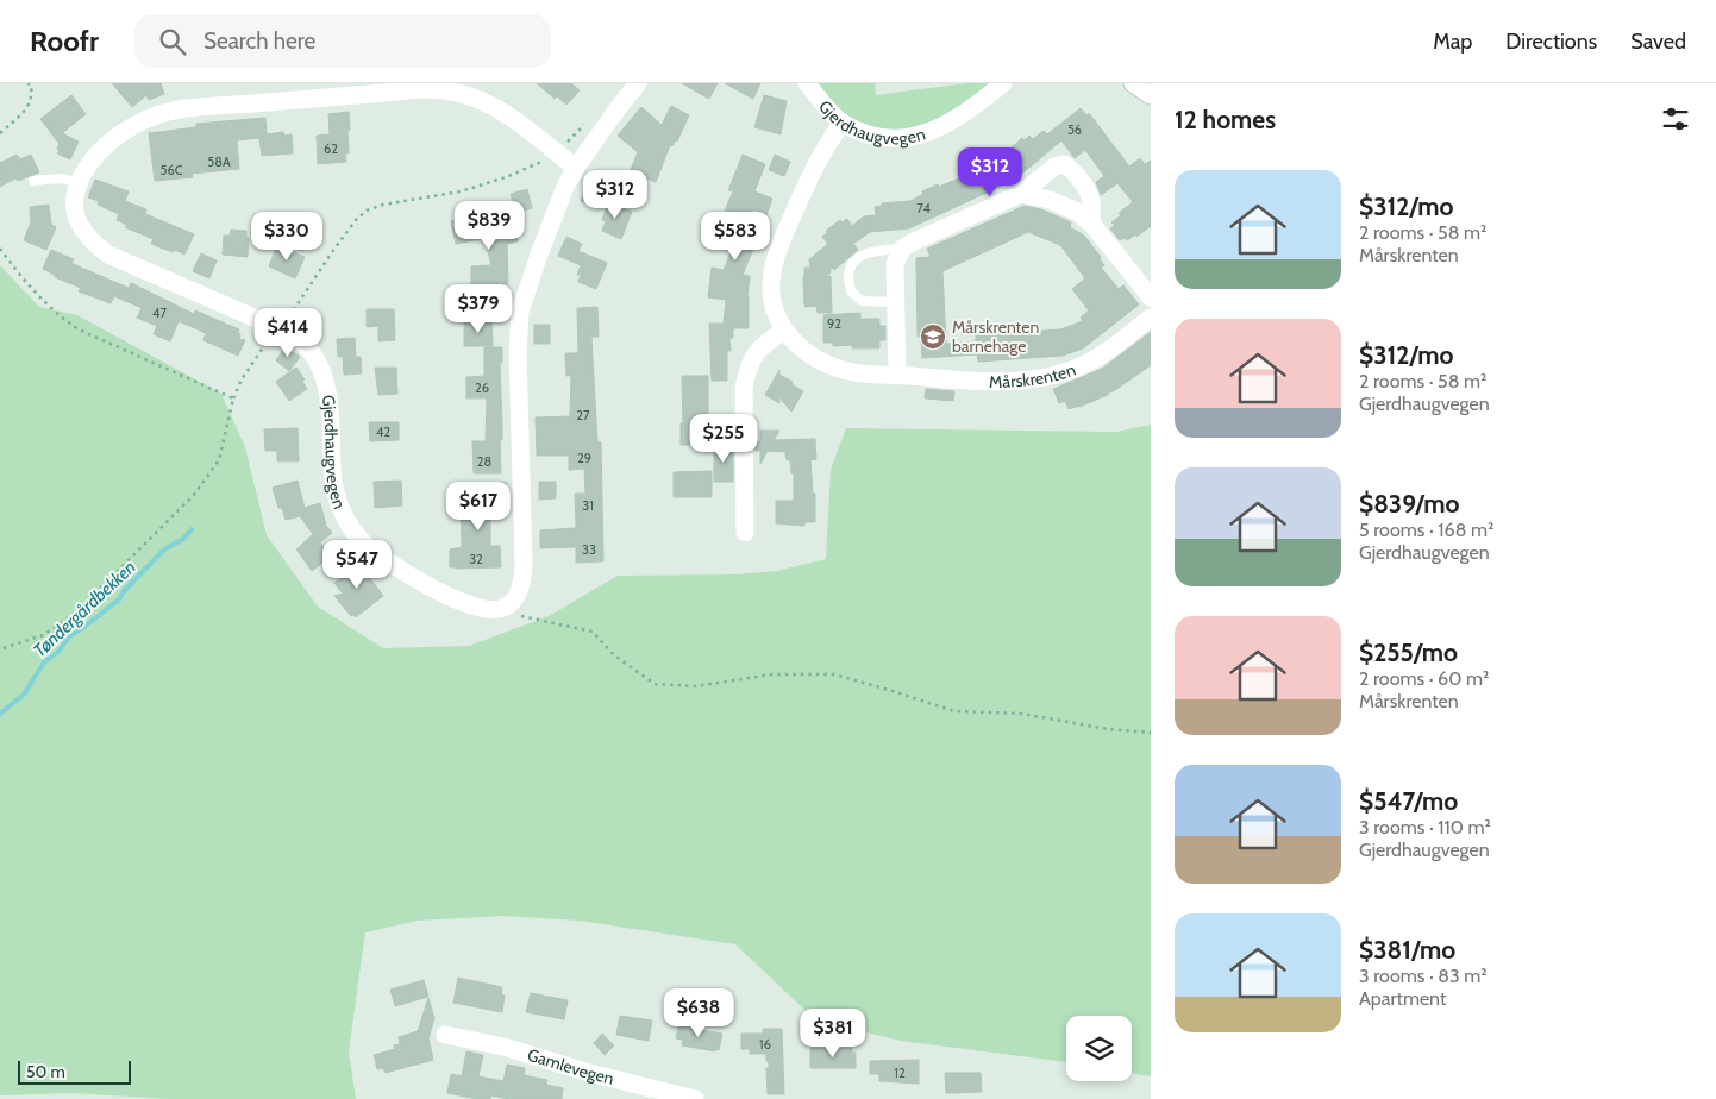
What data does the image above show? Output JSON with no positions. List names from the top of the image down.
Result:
{
  "streets": {
    "street": ["Gjerdhaugvegen", "Mårskrenten", "Gamlevegen"]
  },
  "crossings": [
    ["Gjerdhaugvegen", "Mårskrenten"]
  ],
  "water": ["Tøndergårdbekken"],
  "places": {
    "school or university": ["Mårskrenten barnehage"]
  },
  "house_numbers": [
    "56",
    "62",
    "58A",
    "56C",
    "74",
    "47",
    "92",
    "26",
    "27",
    "42",
    "29",
    "28",
    "31",
    "33",
    "32",
    "16",
    "12"
  ],
  "scale_bar": "50 m",
  "page": {
    "header": "Roofr",
    "search": "Search here",
    "nav": ["Map", "Directions", "Saved"],
    "heading": "12 homes",
    "price": [
      "$312",
      "$312",
      "$839",
      "$330",
      "$583",
      "$379",
      "$414",
      "$255",
      "$617",
      "$547",
      "$638",
      "$381"
    ],
    "list": [
      {
        "name": "$312/mo",
        "note": "2 rooms · 58 m² · Mårskrenten"
      },
      {
        "name": "$312/mo",
        "note": "2 rooms · 58 m² · Gjerdhaugvegen"
      },
      {
        "name": "$839/mo",
        "note": "5 rooms · 168 m² · Gjerdhaugvegen"
      },
      {
        "name": "$255/mo",
        "note": "2 rooms · 60 m² · Mårskrenten"
      },
      {
        "name": "$547/mo",
        "note": "3 rooms · 110 m² · Gjerdhaugvegen"
      },
      {
        "name": "$381/mo",
        "note": "3 rooms · 83 m² · Apartment"
      }
    ],
    "scale": "50 m"
  }
}
